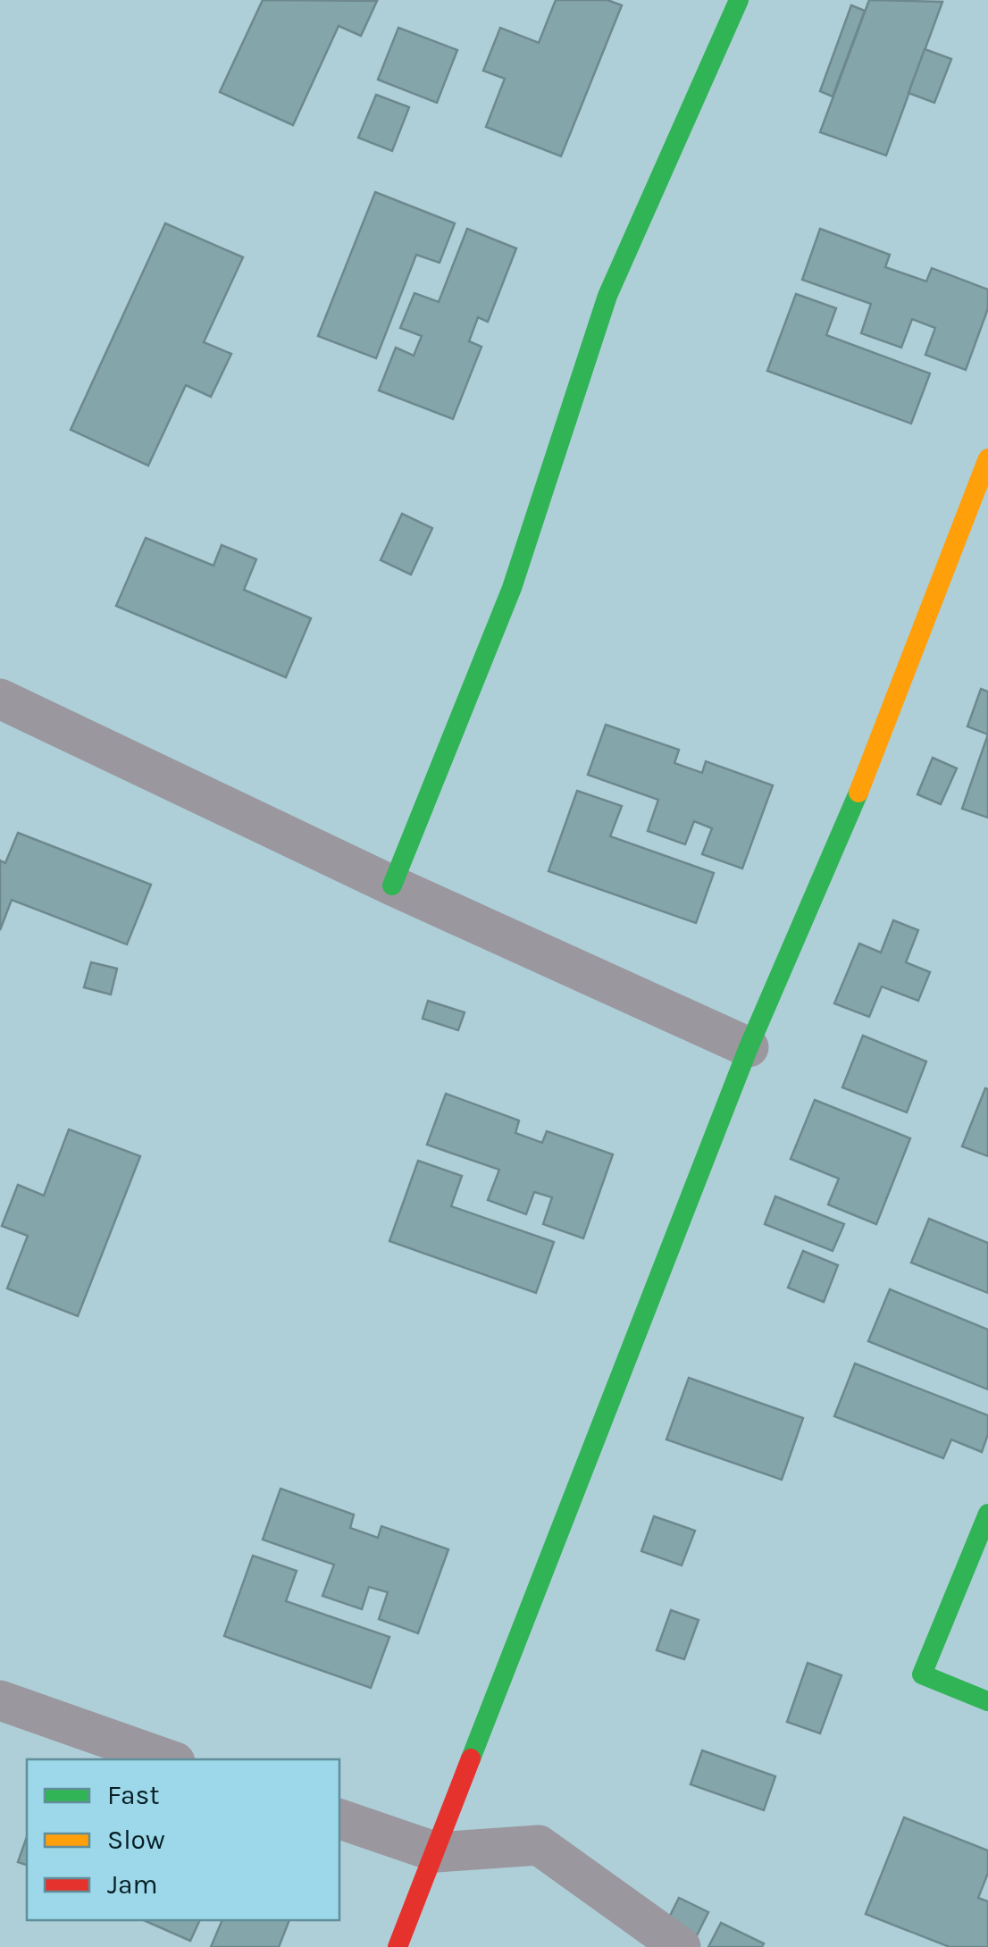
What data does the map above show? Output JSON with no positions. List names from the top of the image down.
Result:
{
  "legend": ["Fast", "Slow", "Jam"]
}
